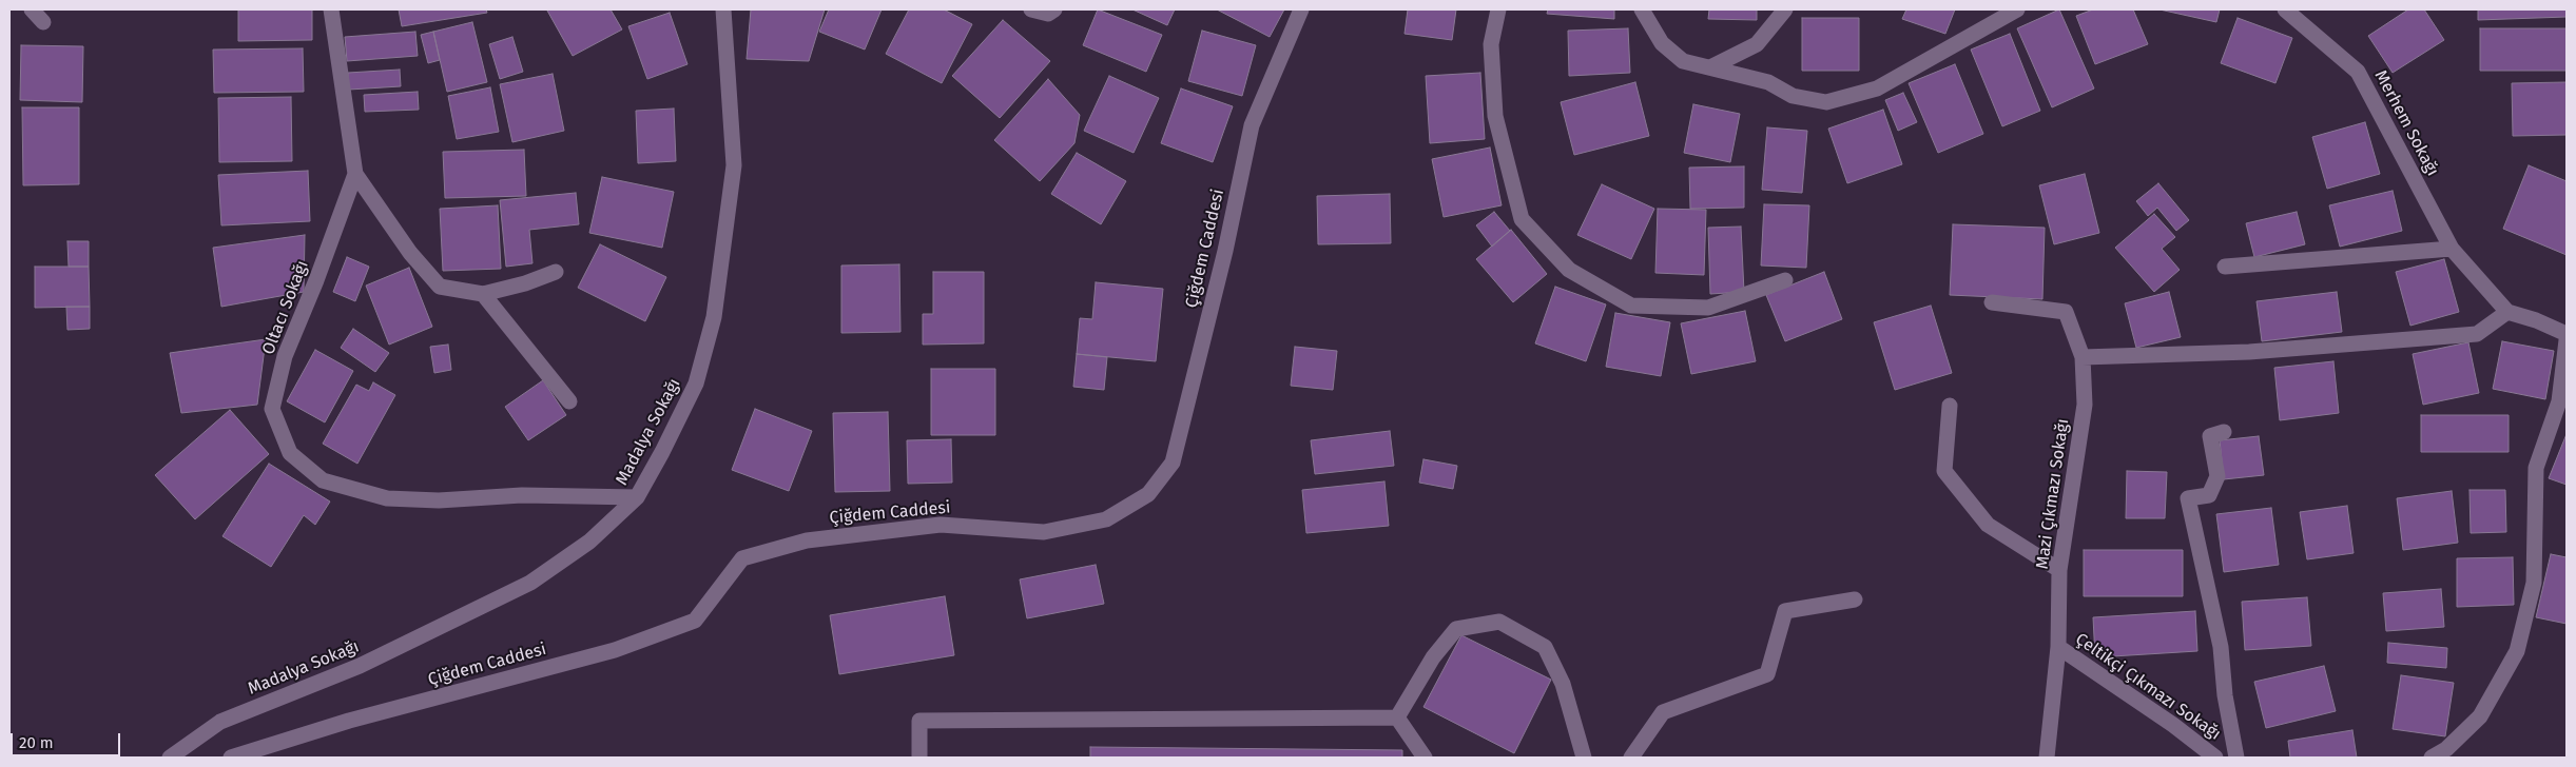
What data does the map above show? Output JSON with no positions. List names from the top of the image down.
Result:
{
  "streets": {
    "street": [
      "Merhem Sokağı",
      "Çiğdem Caddesi",
      "Oltacı Sokağı",
      "Madalya Sokağı",
      "Mazi Çıkmazı Sokağı",
      "Çeltikçi Çıkmazı Sokağı"
    ]
  },
  "crossings": [
    ["Oltacı Sokağı", "Madalya Sokağı"],
    ["Mazi Çıkmazı Sokağı", "Çeltikçi Çıkmazı Sokağı"]
  ],
  "scale_bar": "20 m"
}
